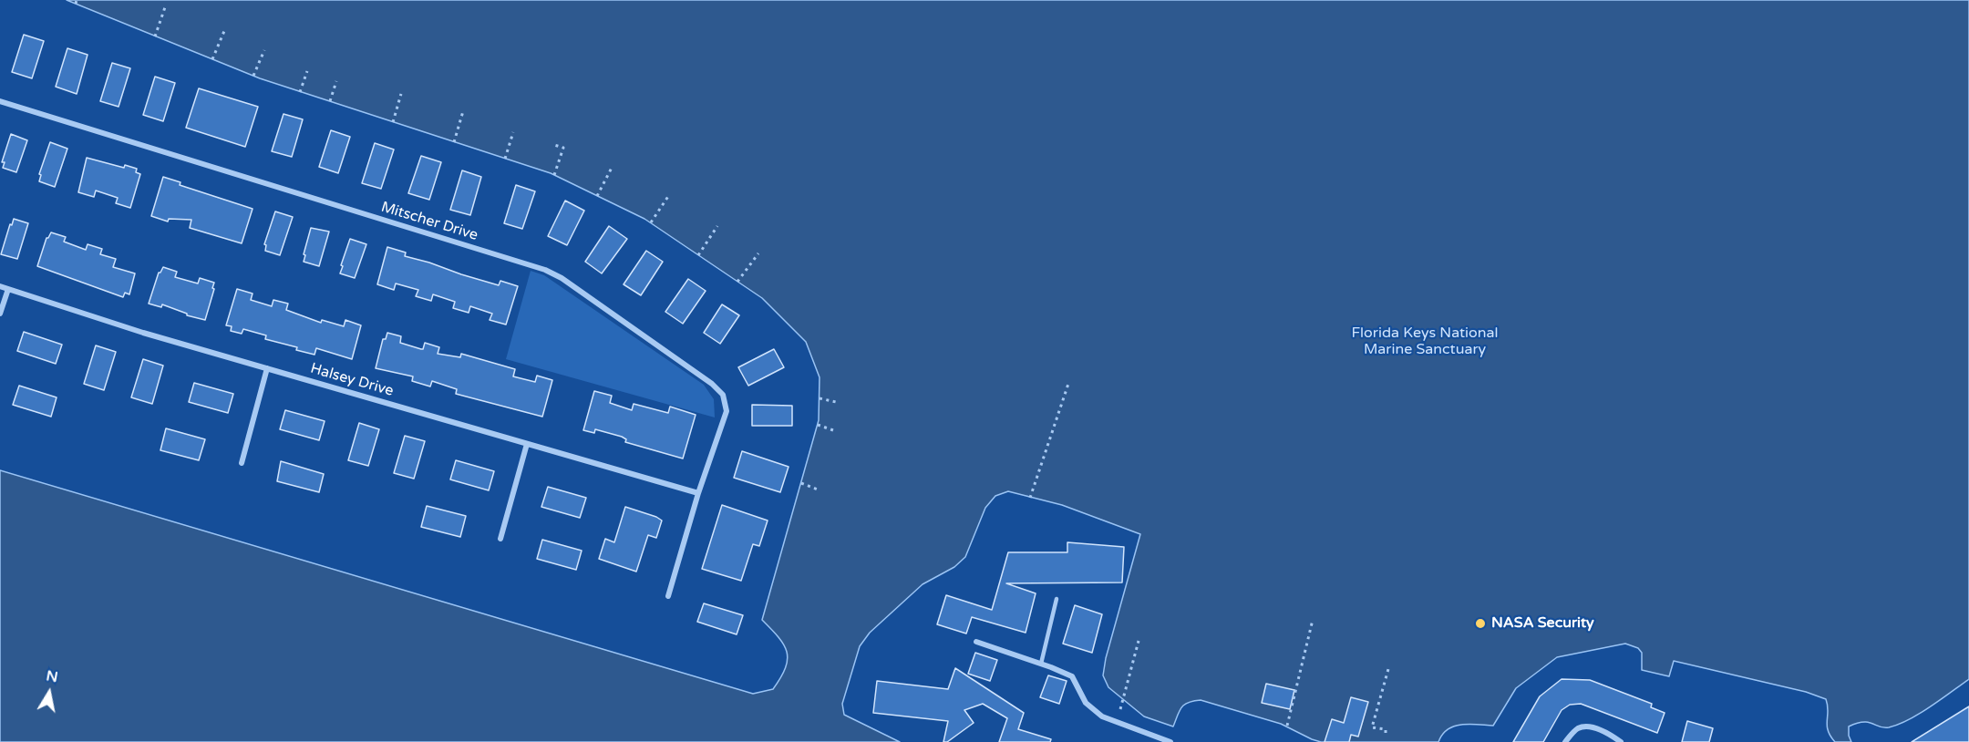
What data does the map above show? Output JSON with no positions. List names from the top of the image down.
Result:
{
  "streets": {
    "street": ["Mitscher Drive", "Halsey Drive"]
  },
  "crossings": [
    ["Mitscher Drive", "Halsey Drive"]
  ],
  "parks": ["Florida Keys National Marine Sanctuary"],
  "places": ["NASA Security"],
  "north": "top"
}
